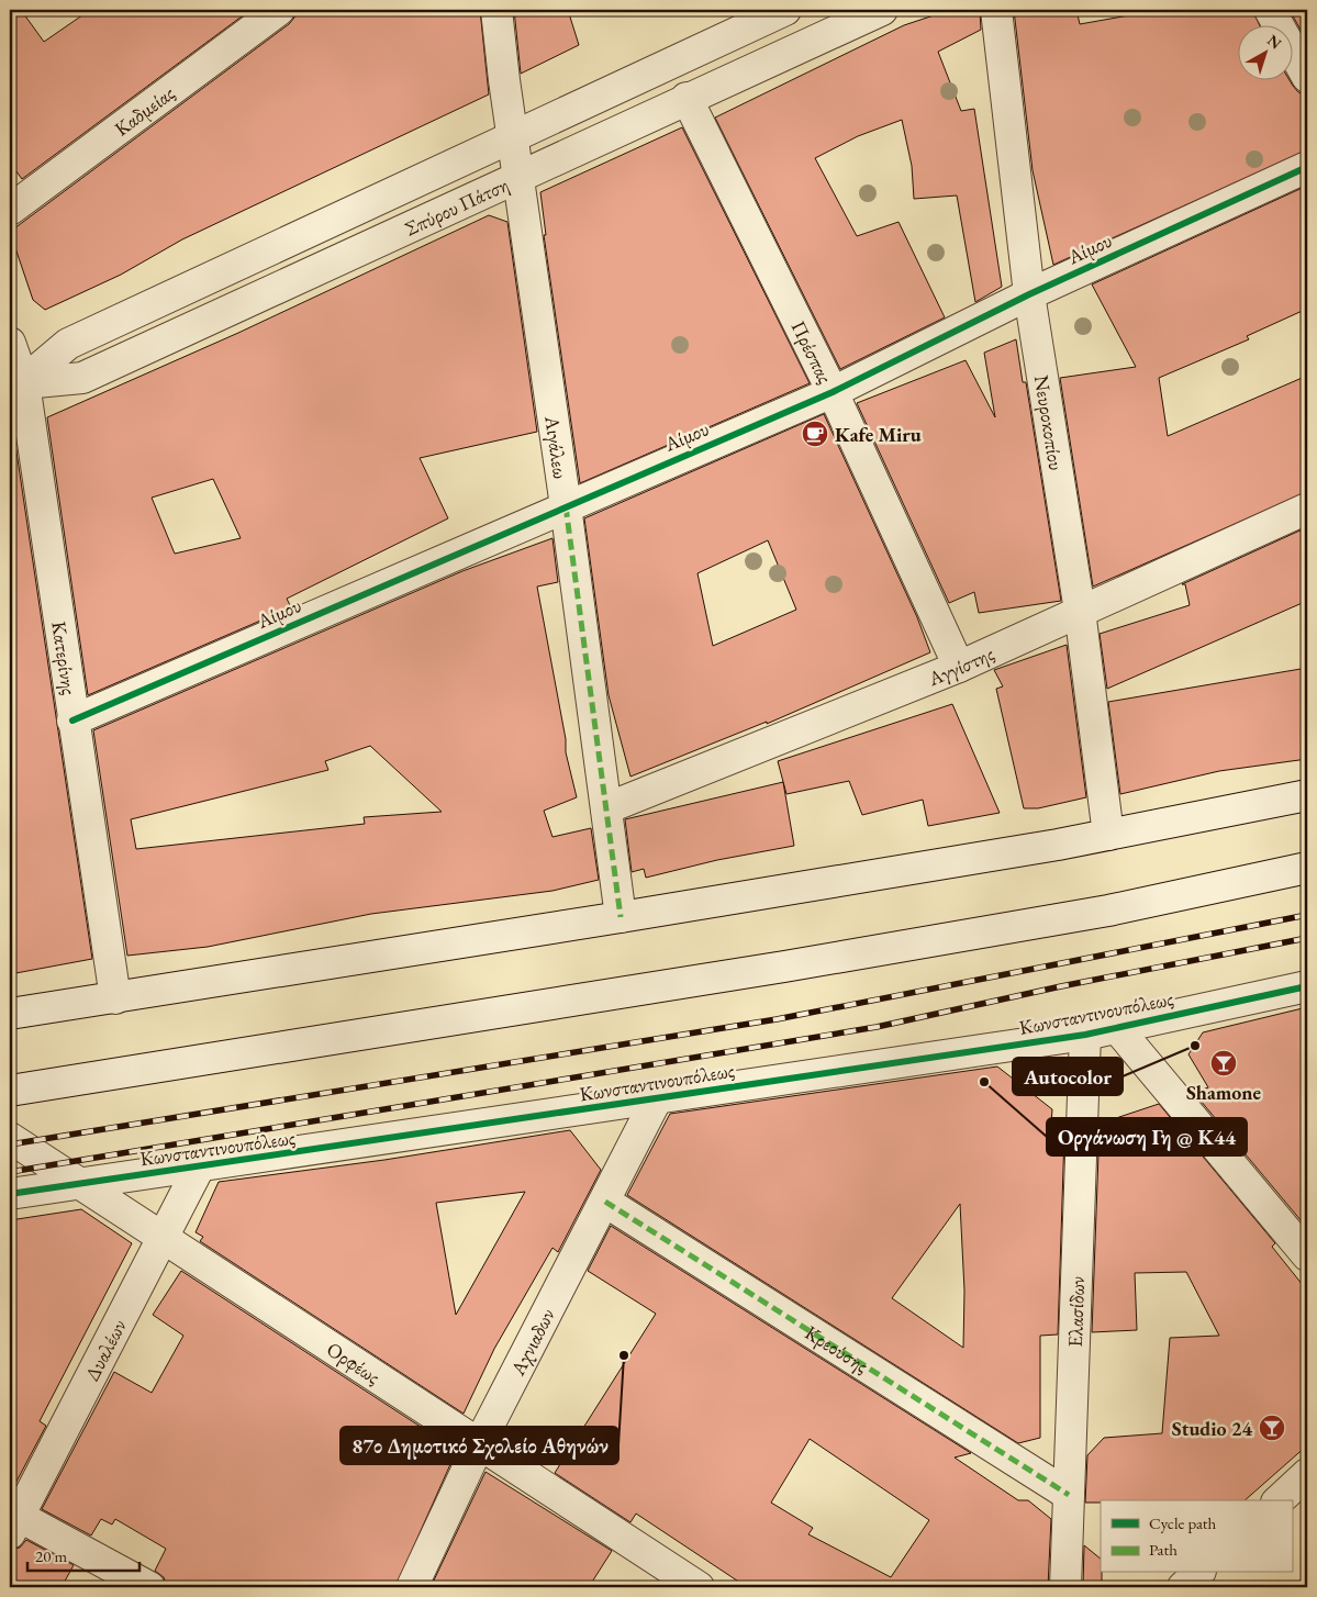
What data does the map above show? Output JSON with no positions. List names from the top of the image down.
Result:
{
  "streets": {
    "street": [
      "Καδμείας",
      "Σπύρου Πάτση",
      "Αίμου",
      "Πρέσπας",
      "Νευροκοπίου",
      "Αιγάλεω",
      "Κατερίνης",
      "Αγγίστης",
      "Κωνσταντινουπόλεως",
      "Ελασίδων",
      "Αχνιαδων",
      "Κρεούσης",
      "Δυαλέων",
      "Ορφέως"
    ]
  },
  "crossings": [
    ["Σπύρου Πάτση", "Πρέσπας"],
    ["Σπύρου Πάτση", "Αιγάλεω"],
    ["Σπύρου Πάτση", "Κατερίνης"],
    ["Αίμου", "Πρέσπας"],
    ["Αίμου", "Νευροκοπίου"],
    ["Αίμου", "Αιγάλεω"],
    ["Αίμου", "Κατερίνης"],
    ["Πρέσπας", "Αγγίστης"],
    ["Νευροκοπίου", "Αγγίστης"],
    ["Αιγάλεω", "Αγγίστης"],
    ["Κωνσταντινουπόλεως", "Ελασίδων"],
    ["Κωνσταντινουπόλεως", "Αχνιαδων"],
    ["Κωνσταντινουπόλεως", "Δυαλέων"],
    ["Κωνσταντινουπόλεως", "Ορφέως"],
    ["Ελασίδων", "Κρεούσης"],
    ["Αχνιαδων", "Κρεούσης"],
    ["Αχνιαδων", "Ορφέως"],
    ["Δυαλέων", "Ορφέως"]
  ],
  "places": {
    "cafe": ["Kafe Miru"],
    "other": ["Autocolor", "Οργάνωση Γη @ Κ44", "87ο Δημοτικό Σχολείο Αθηνών"],
    "bar": ["Shamone", "Studio 24"]
  },
  "legend": ["Cycle path", "Path"],
  "scale_bar": "20 m",
  "north": "top right"
}
